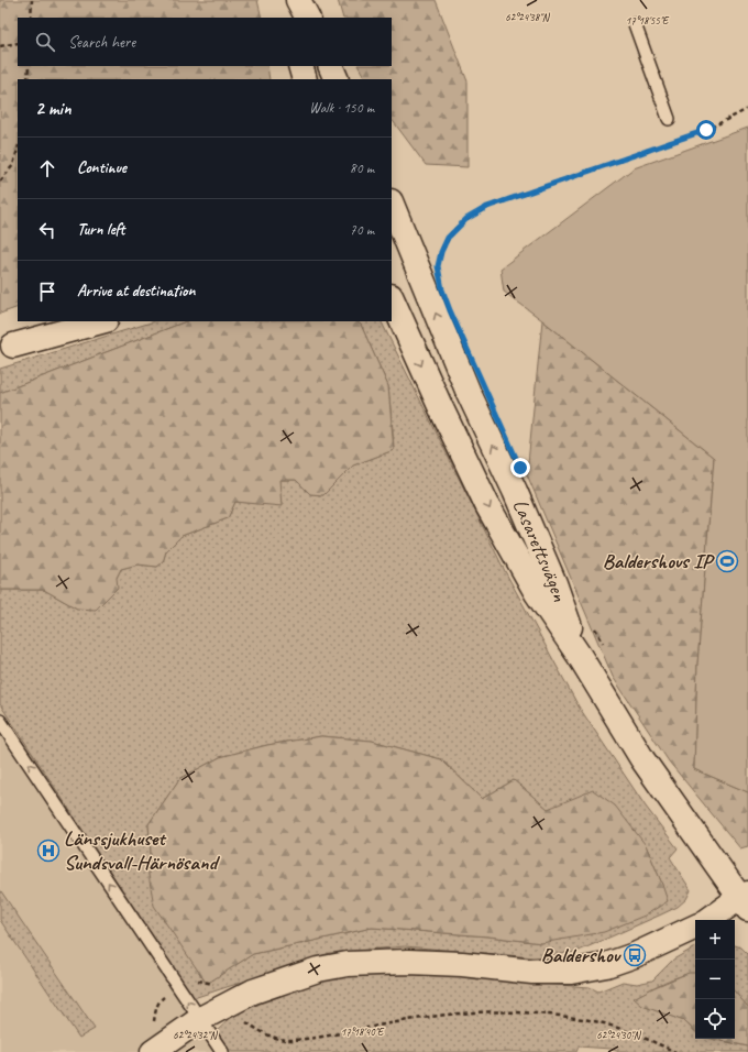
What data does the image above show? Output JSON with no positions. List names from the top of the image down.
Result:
{
  "streets": {
    "street": ["Lasarettsvägen"]
  },
  "places": {
    "sports": ["Baldershovs IP"],
    "hospital": ["Länssjukhuset Sundsvall-Härnösand"],
    "bus stop": ["Baldershov"]
  },
  "page": {
    "search": "Search here",
    "heading": ["2 min", "Walk · 150 m"],
    "list": [
      ["Continue", "80 m"],
      ["Turn left", "70 m"],
      "Arrive at destination"
    ],
    "map_buttons": ["+", "−"]
  },
  "coordinates": [
    "62°24'38\"N",
    "17°18'55\"E",
    "17°18'40\"E",
    "62°24'32\"N",
    "62°24'30\"N"
  ]
}
